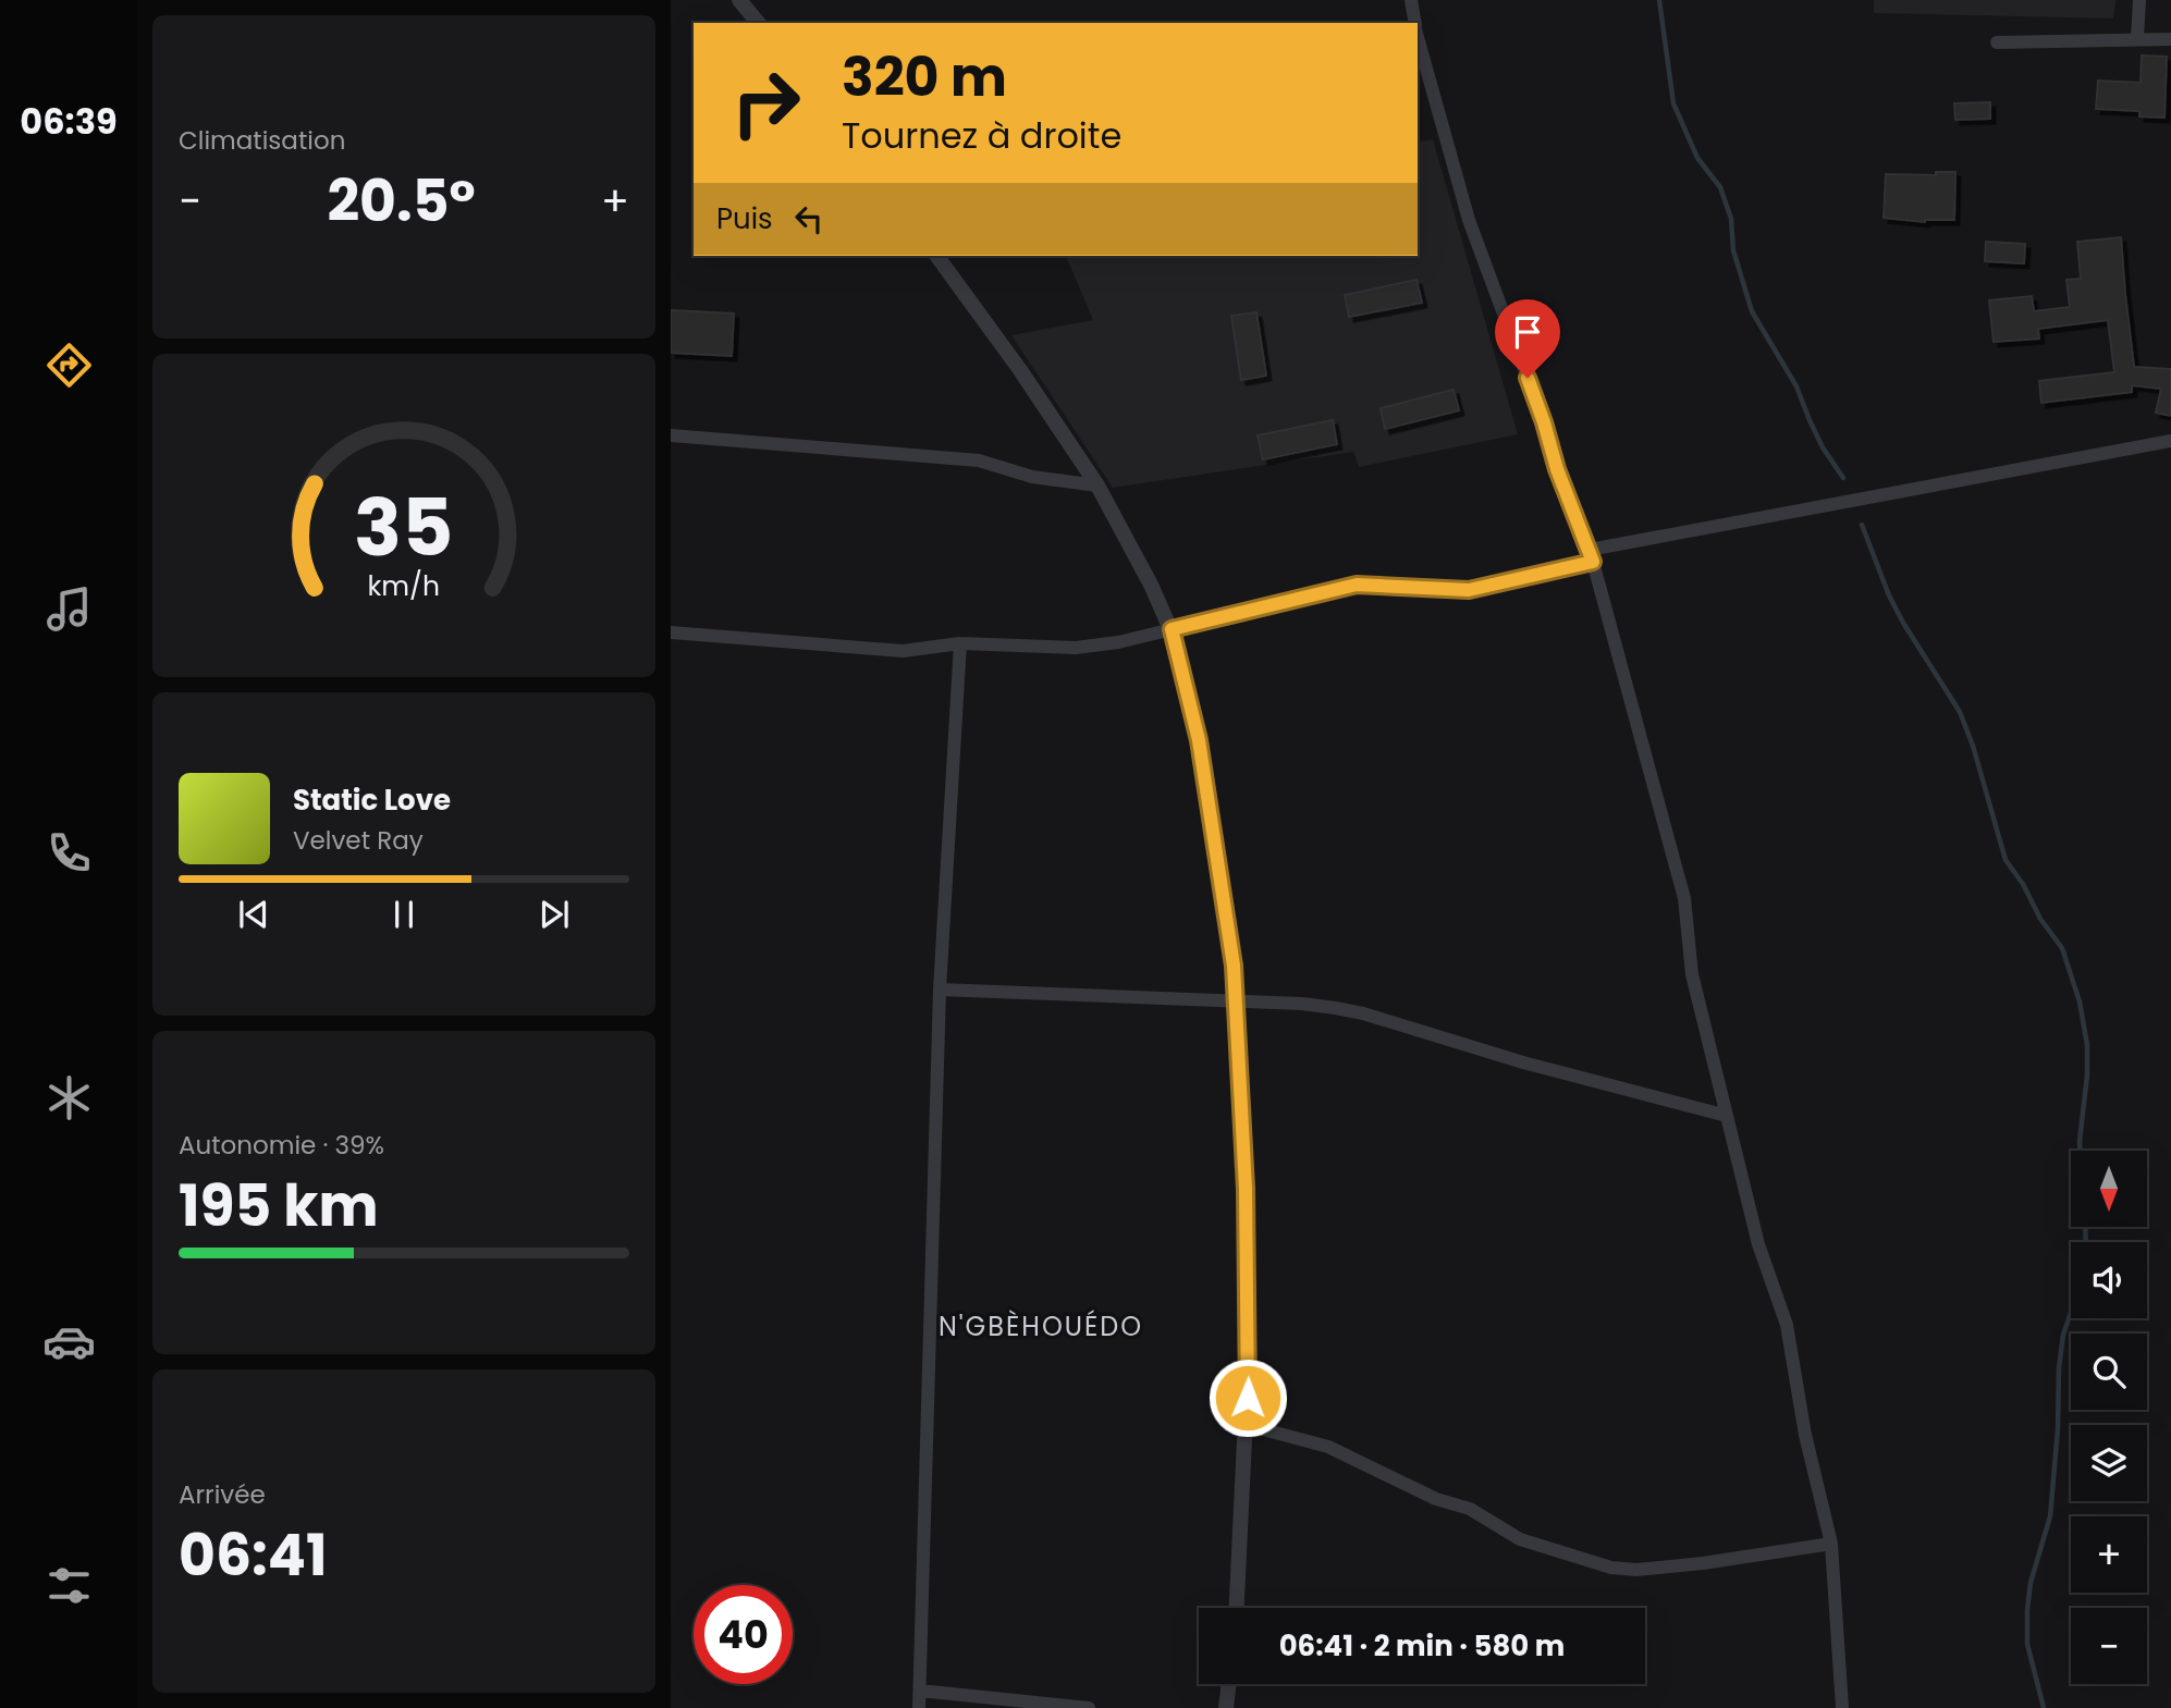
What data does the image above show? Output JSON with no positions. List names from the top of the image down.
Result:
{
  "districts": ["N'GBÈHOUÉDO"],
  "north": "bottom",
  "page": {
    "tabs": "06:39",
    "tile": [
      "Climatisation",
      ["Autonomie · 39%", "195 km"],
      ["Arrivée", "06:41"]
    ],
    "turn": ["320 m", "Tournez à droite"],
    "heat": ["−", "20.5°", "+"],
    "then": "Puis",
    "song": ["Static Love", "Velvet Ray"],
    "map_buttons": ["+", "−"],
    "limit": "40",
    "trip": "06:41 · 2 min · 580 m",
    "gauge": ["35", "km/h"]
  }
}
